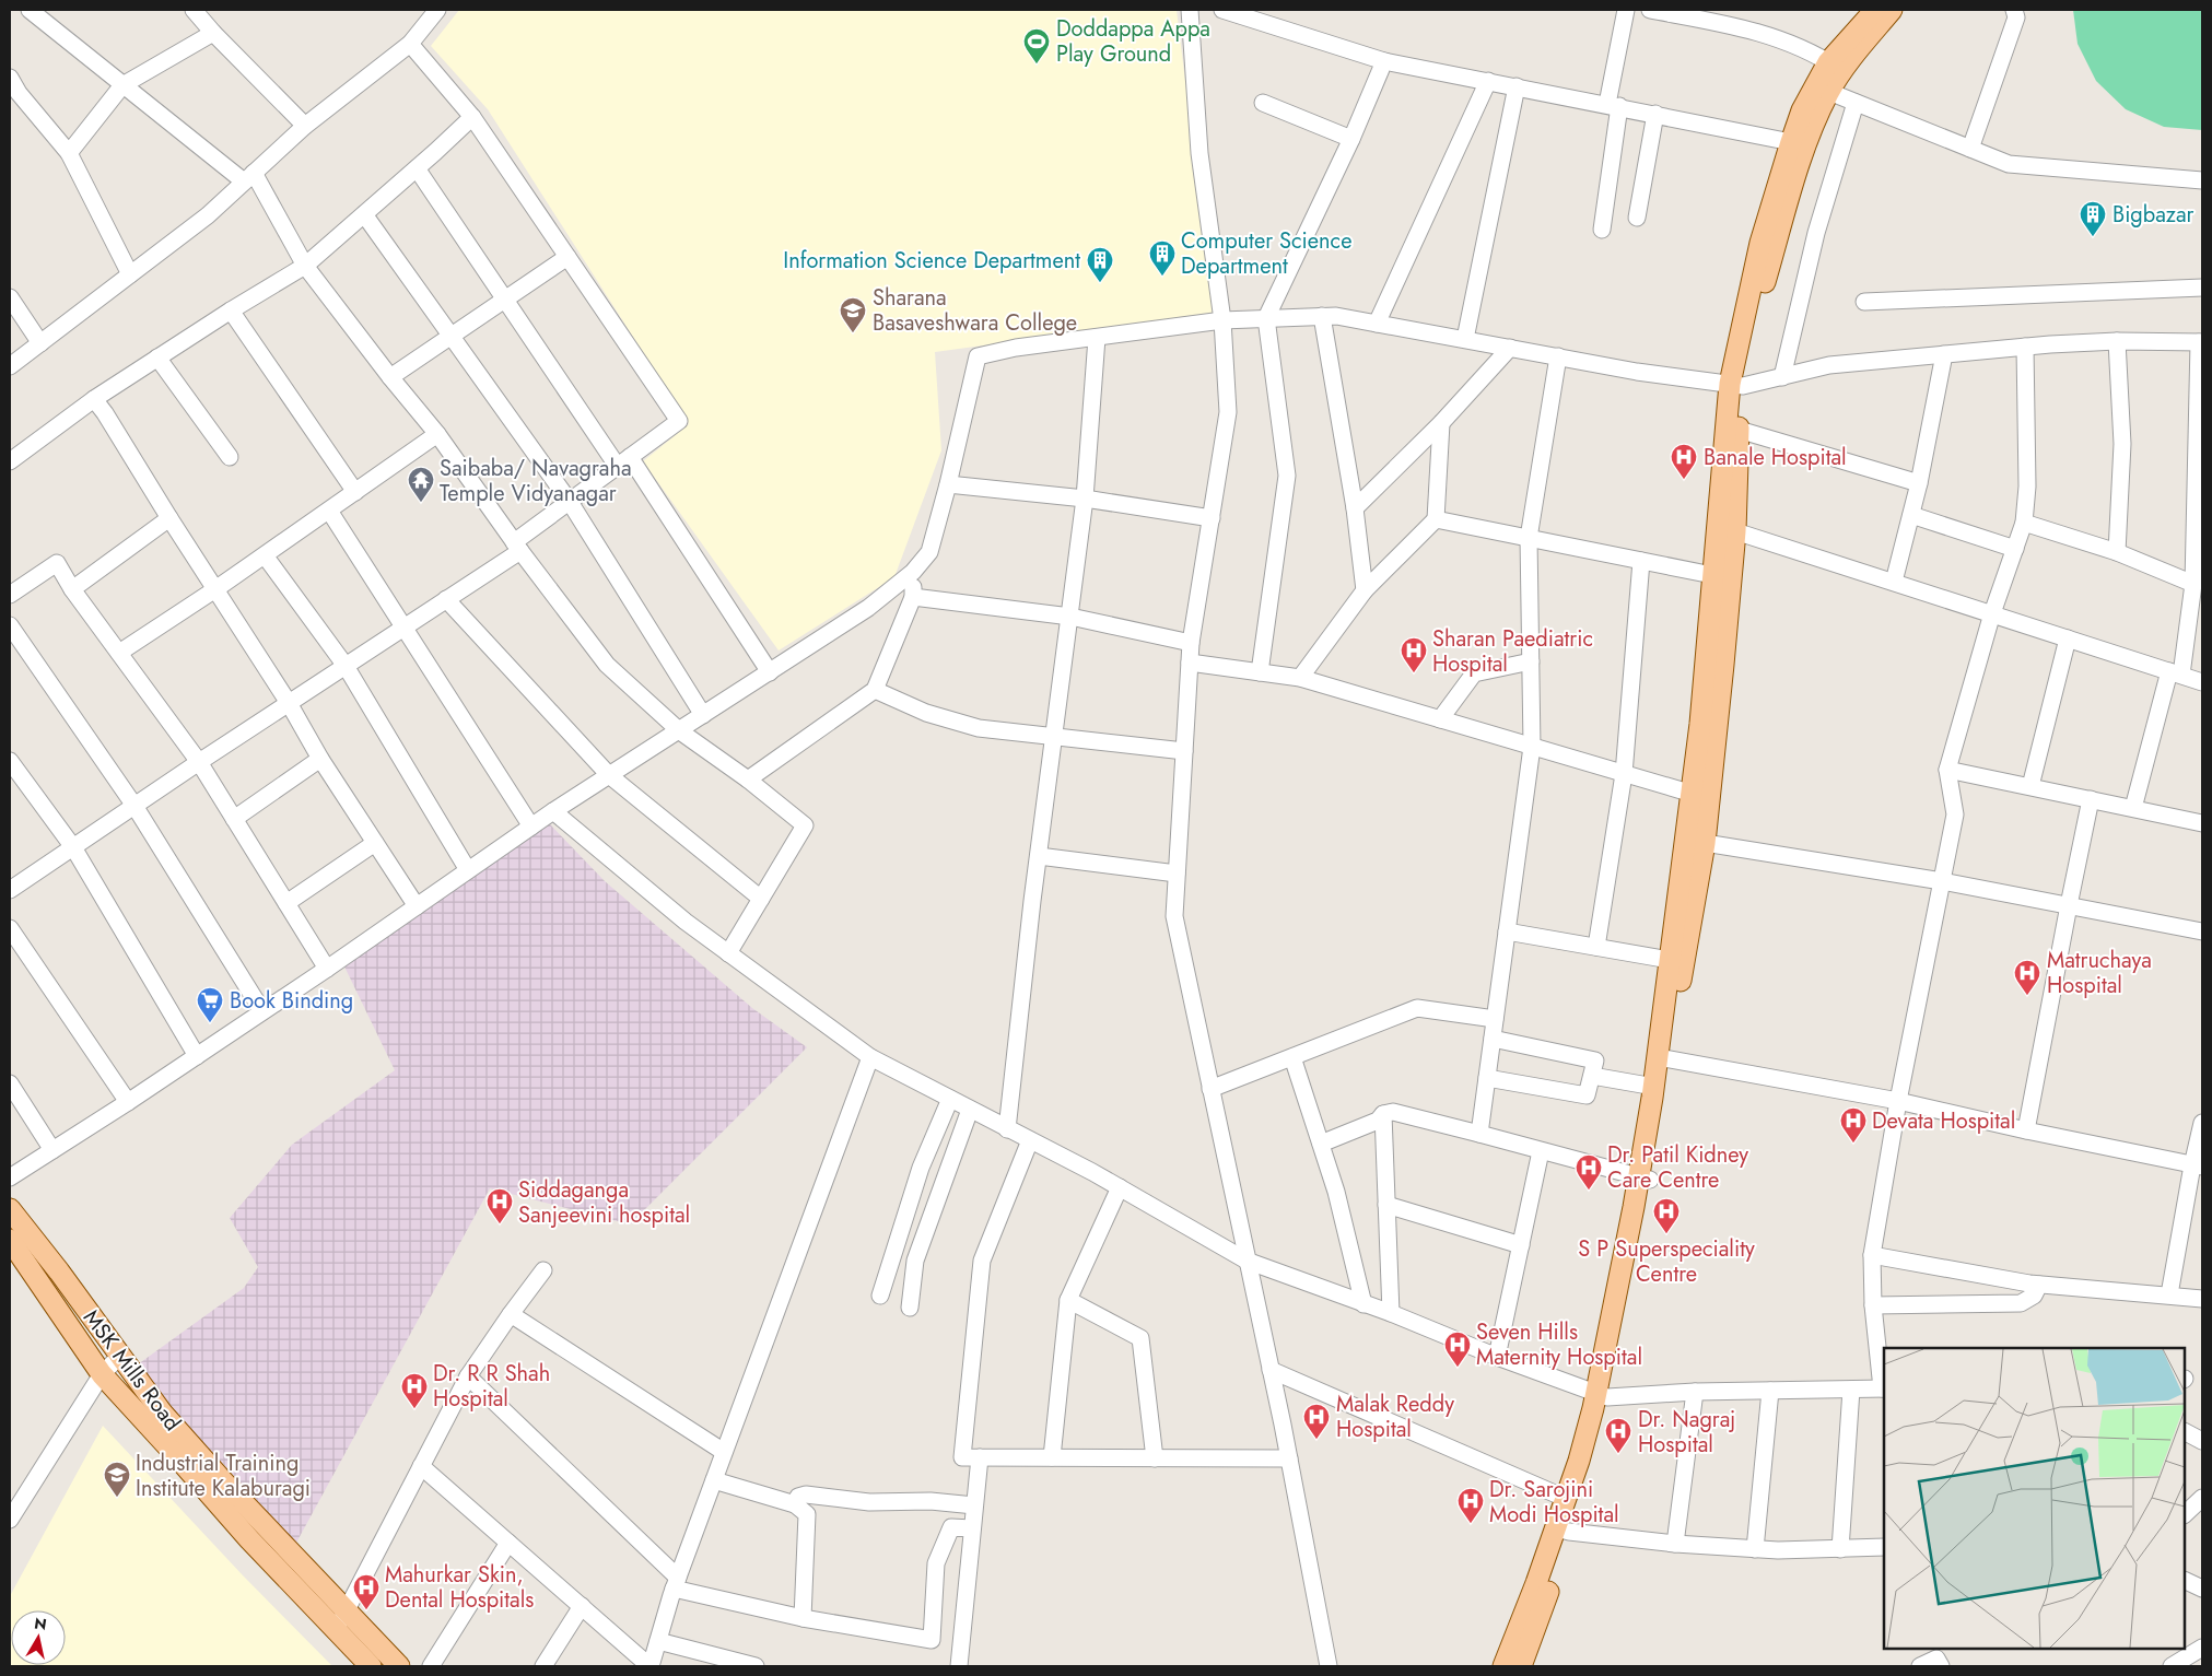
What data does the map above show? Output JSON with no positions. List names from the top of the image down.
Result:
{
  "streets": {
    "main road": ["MSK Mills Road"]
  },
  "places": {
    "sports": ["Doddappa Appa Play Ground"],
    "building": ["Bigbazar", "Computer Science Department", "Information Science Department"],
    "school or university": ["Sharana Basaveshwara College", "Industrial Training Institute Kalaburagi"],
    "hospital": [
      "Banale Hospital",
      "Sharan Paediatric Hospital",
      "Matruchaya Hospital",
      "Devata Hospital",
      "Dr. Patil Kidney Care Centre",
      "Siddaganga Sanjeevini hospital",
      "S P Superspeciality Centre",
      "Seven Hills Maternity Hospital",
      "Dr. R R Shah Hospital",
      "Malak Reddy Hospital",
      "Dr. Nagraj Hospital",
      "Dr. Sarojini Modi Hospital",
      "Mahurkar Skin, Dental Hospitals"
    ],
    "temple": ["Saibaba/ Navagraha Temple Vidyanagar"],
    "supermarket": ["Book Binding"]
  },
  "north": "top"
}
